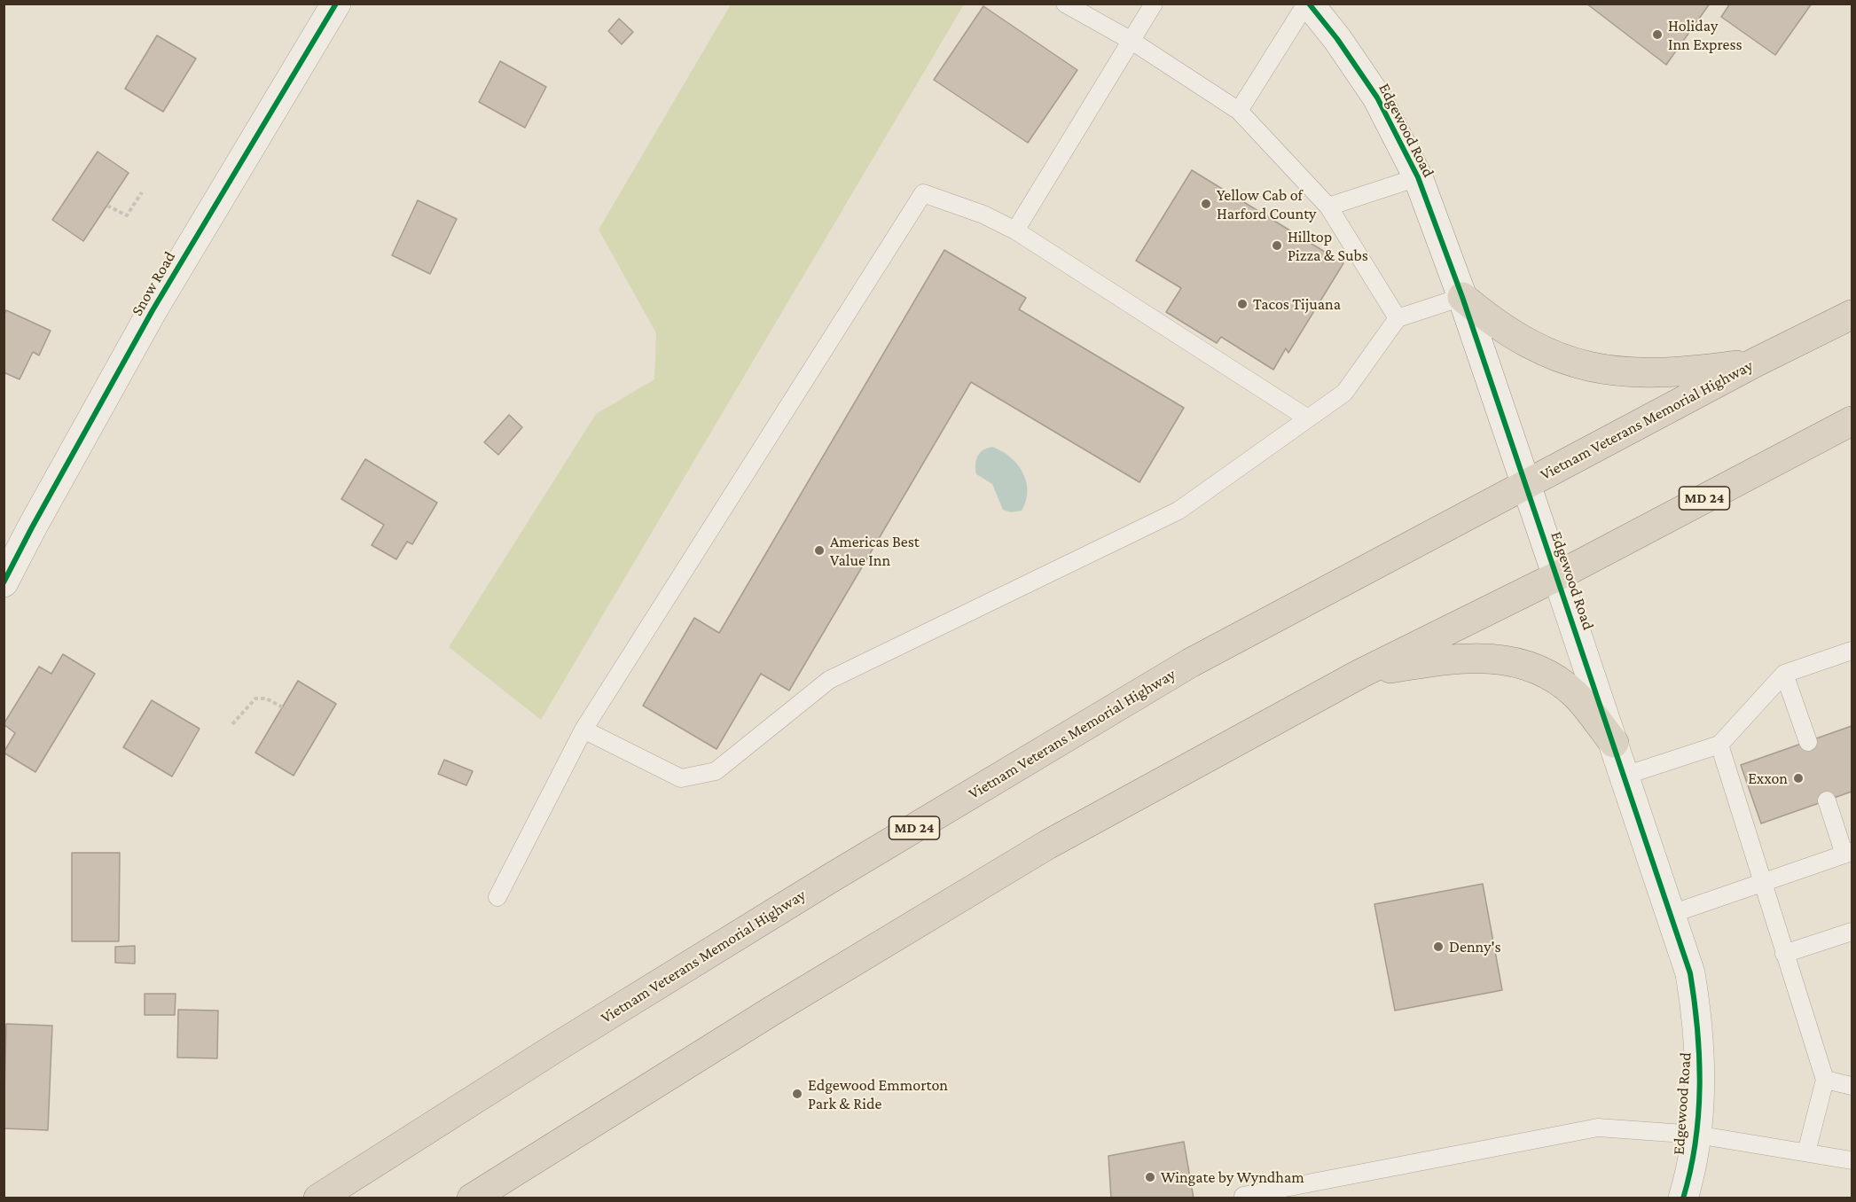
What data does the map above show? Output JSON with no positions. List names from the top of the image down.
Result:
{
  "streets": {
    "highway": ["Vietnam Veterans Memorial Highway", "MD 24"],
    "street": ["Edgewood Road", "Snow Road"]
  },
  "crossings": [
    ["Edgewood Road", "Vietnam Veterans Memorial Highway"],
    ["Edgewood Road", "MD 24"]
  ],
  "places": [
    "Holiday Inn Express",
    "Yellow Cab of Harford County",
    "Hilltop Pizza & Subs",
    "Tacos Tijuana",
    "Americas Best Value Inn",
    "Exxon",
    "Denny's",
    "Edgewood Emmorton Park & Ride",
    "Wingate by Wyndham"
  ]
}
